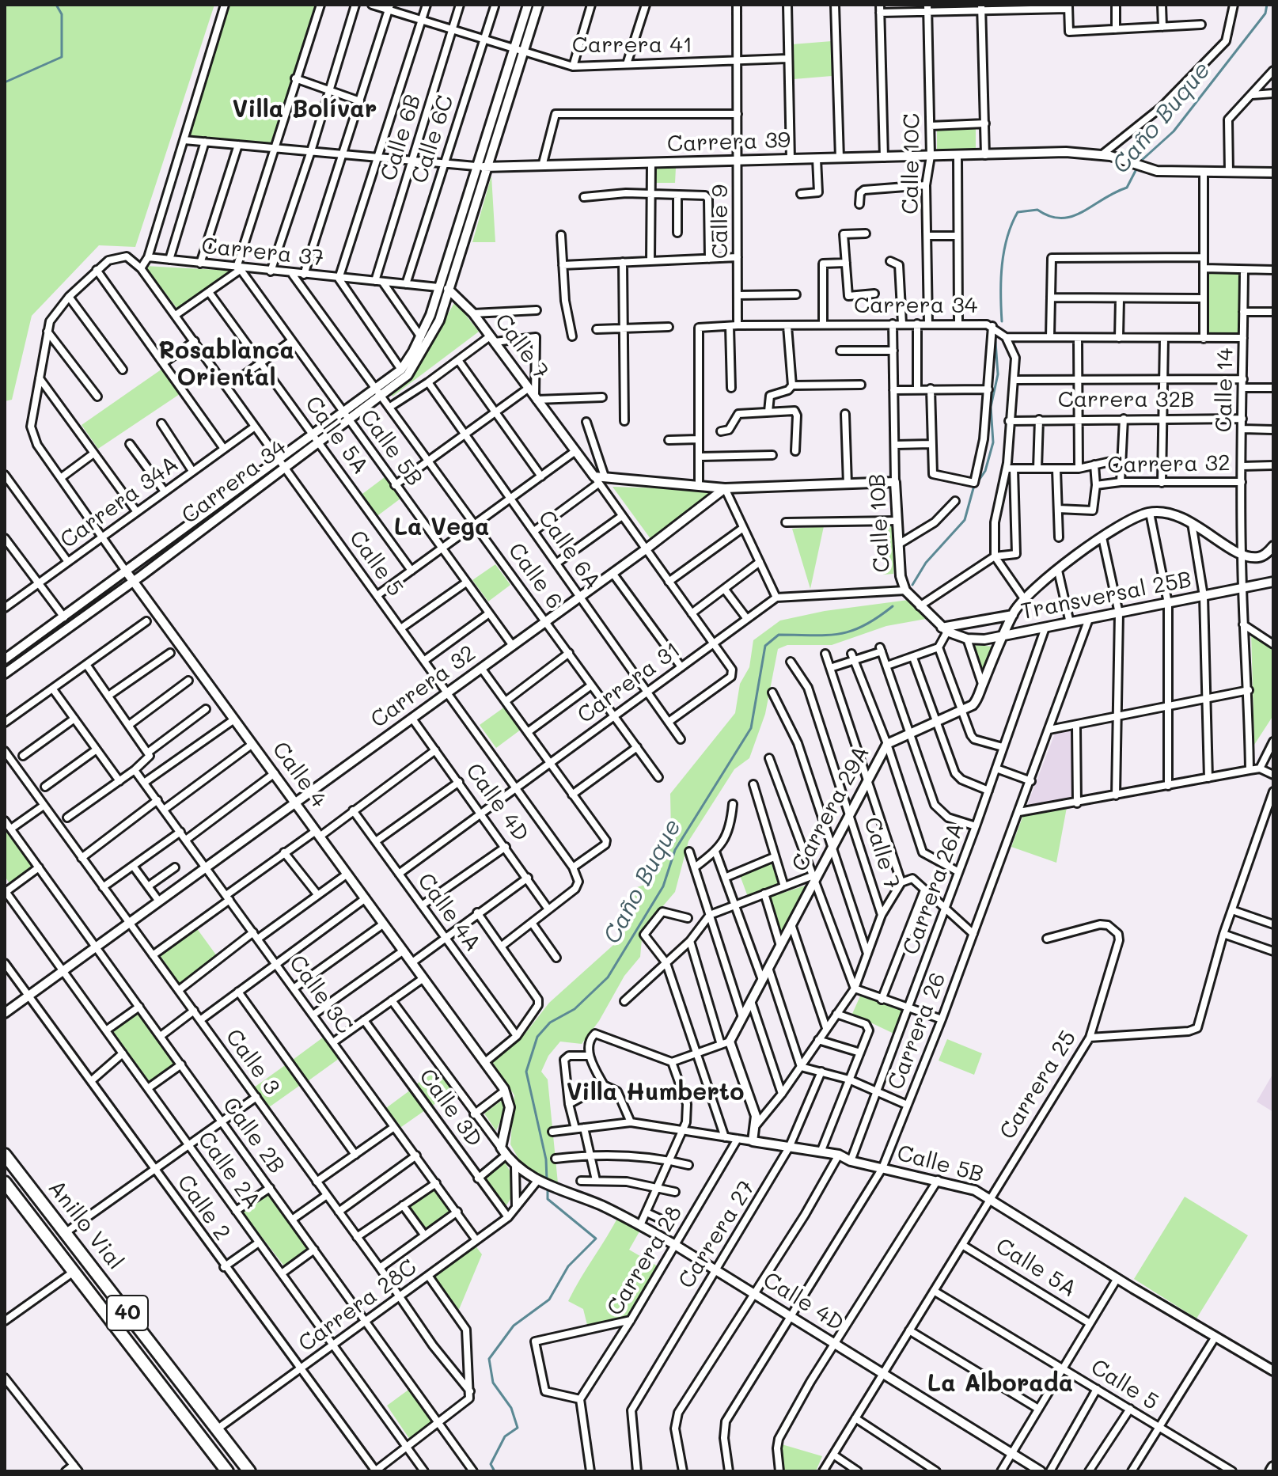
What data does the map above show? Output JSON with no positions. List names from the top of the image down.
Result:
{
  "streets": {
    "highway": ["Anillo Vial", "40"],
    "street": [
      "Carrera 41",
      "Calle 6B",
      "Calle 6C",
      "Carrera 39",
      "Calle 10C",
      "Calle 9",
      "Carrera 37",
      "Carrera 34",
      "Calle 7",
      "Calle 14",
      "Carrera 32B",
      "Calle 5A",
      "Calle 5B",
      "Carrera 32",
      "Carrera 34A",
      "Calle 10B",
      "Calle 6A",
      "Calle 5",
      "Calle 6",
      "Transversal 25B",
      "Carrera 31",
      "Calle 4",
      "Calle 4D",
      "Carrera 29A",
      "Carrera 26A",
      "Calle 4A",
      "Calle 3C",
      "Carrera 26",
      "Calle 3",
      "Carrera 25",
      "Calle 3D",
      "Calle 2B",
      "Calle 2A",
      "Calle 2",
      "Carrera 27",
      "Carrera 28",
      "Carrera 28C"
    ]
  },
  "crossings": [
    ["Carrera 41", "Calle 6B"],
    ["Carrera 41", "Calle 6C"],
    ["Carrera 41", "Calle 9"],
    ["Calle 6B", "Carrera 39"],
    ["Calle 6B", "Carrera 37"],
    ["Calle 6C", "Carrera 39"],
    ["Calle 6C", "Carrera 37"],
    ["Carrera 39", "Calle 10C"],
    ["Carrera 39", "Calle 9"],
    ["Calle 10C", "Carrera 34"],
    ["Calle 9", "Carrera 34"],
    ["Carrera 37", "Carrera 34"],
    ["Carrera 37", "Calle 5B"],
    ["Carrera 37", "Calle 6"],
    ["Carrera 34", "Calle 7"],
    ["Carrera 34", "Calle 5A"],
    ["Carrera 34", "Calle 5B"],
    ["Carrera 34", "Calle 10B"],
    ["Carrera 34", "Calle 5"],
    ["Carrera 34", "Calle 6"],
    ["Carrera 34", "Calle 4"],
    ["Calle 7", "Carrera 32"],
    ["Calle 7", "Calle 6A"],
    ["Calle 7", "Carrera 31"],
    ["Calle 7", "Carrera 29A"],
    ["Calle 14", "Carrera 32B"],
    ["Calle 14", "Carrera 32"],
    ["Calle 14", "Transversal 25B"],
    ["Calle 5A", "Carrera 25"],
    ["Calle 5B", "Carrera 32"],
    ["Calle 5B", "Carrera 26A"],
    ["Calle 5B", "Carrera 26"],
    ["Calle 5B", "Carrera 25"],
    ["Calle 5B", "Carrera 27"],
    ["Calle 5B", "Carrera 28"],
    ["Carrera 32", "Calle 6A"],
    ["Carrera 32", "Calle 5"],
    ["Carrera 32", "Calle 6"],
    ["Carrera 32", "Calle 4"],
    ["Carrera 32", "Calle 4D"],
    ["Carrera 32", "Calle 3C"],
    ["Carrera 32", "Calle 3"],
    ["Carrera 32", "Calle 2B"],
    ["Carrera 32", "Calle 2A"],
    ["Carrera 32", "Calle 2"],
    ["Carrera 34A", "Calle 5"],
    ["Carrera 34A", "Calle 4"],
    ["Calle 10B", "Transversal 25B"],
    ["Calle 6A", "Carrera 31"],
    ["Calle 5", "Carrera 31"],
    ["Calle 5", "Calle 4D"],
    ["Calle 5", "Carrera 25"],
    ["Calle 6", "Carrera 31"],
    ["Transversal 25B", "Carrera 26A"],
    ["Transversal 25B", "Carrera 26"],
    ["Carrera 31", "Calle 4D"],
    ["Carrera 31", "Calle 4A"],
    ["Calle 4D", "Carrera 26"],
    ["Calle 4D", "Carrera 25"],
    ["Calle 4D", "Calle 3D"],
    ["Calle 4D", "Carrera 27"],
    ["Calle 4D", "Carrera 28"],
    ["Calle 4D", "Carrera 28C"],
    ["Calle 3C", "Carrera 28C"],
    ["Calle 3", "Carrera 28C"],
    ["Calle 3D", "Carrera 28C"],
    ["Calle 2B", "Carrera 28C"],
    ["Calle 2A", "Carrera 28C"],
    ["Calle 2", "Carrera 28C"],
    ["Anillo Vial", "Carrera 28C"]
  ],
  "districts": [
    "Villa Bolívar",
    "Rosablanca Oriental",
    "La Vega",
    "Villa Humberto",
    "La Alborada"
  ],
  "water": ["Caño Buque"]
}
